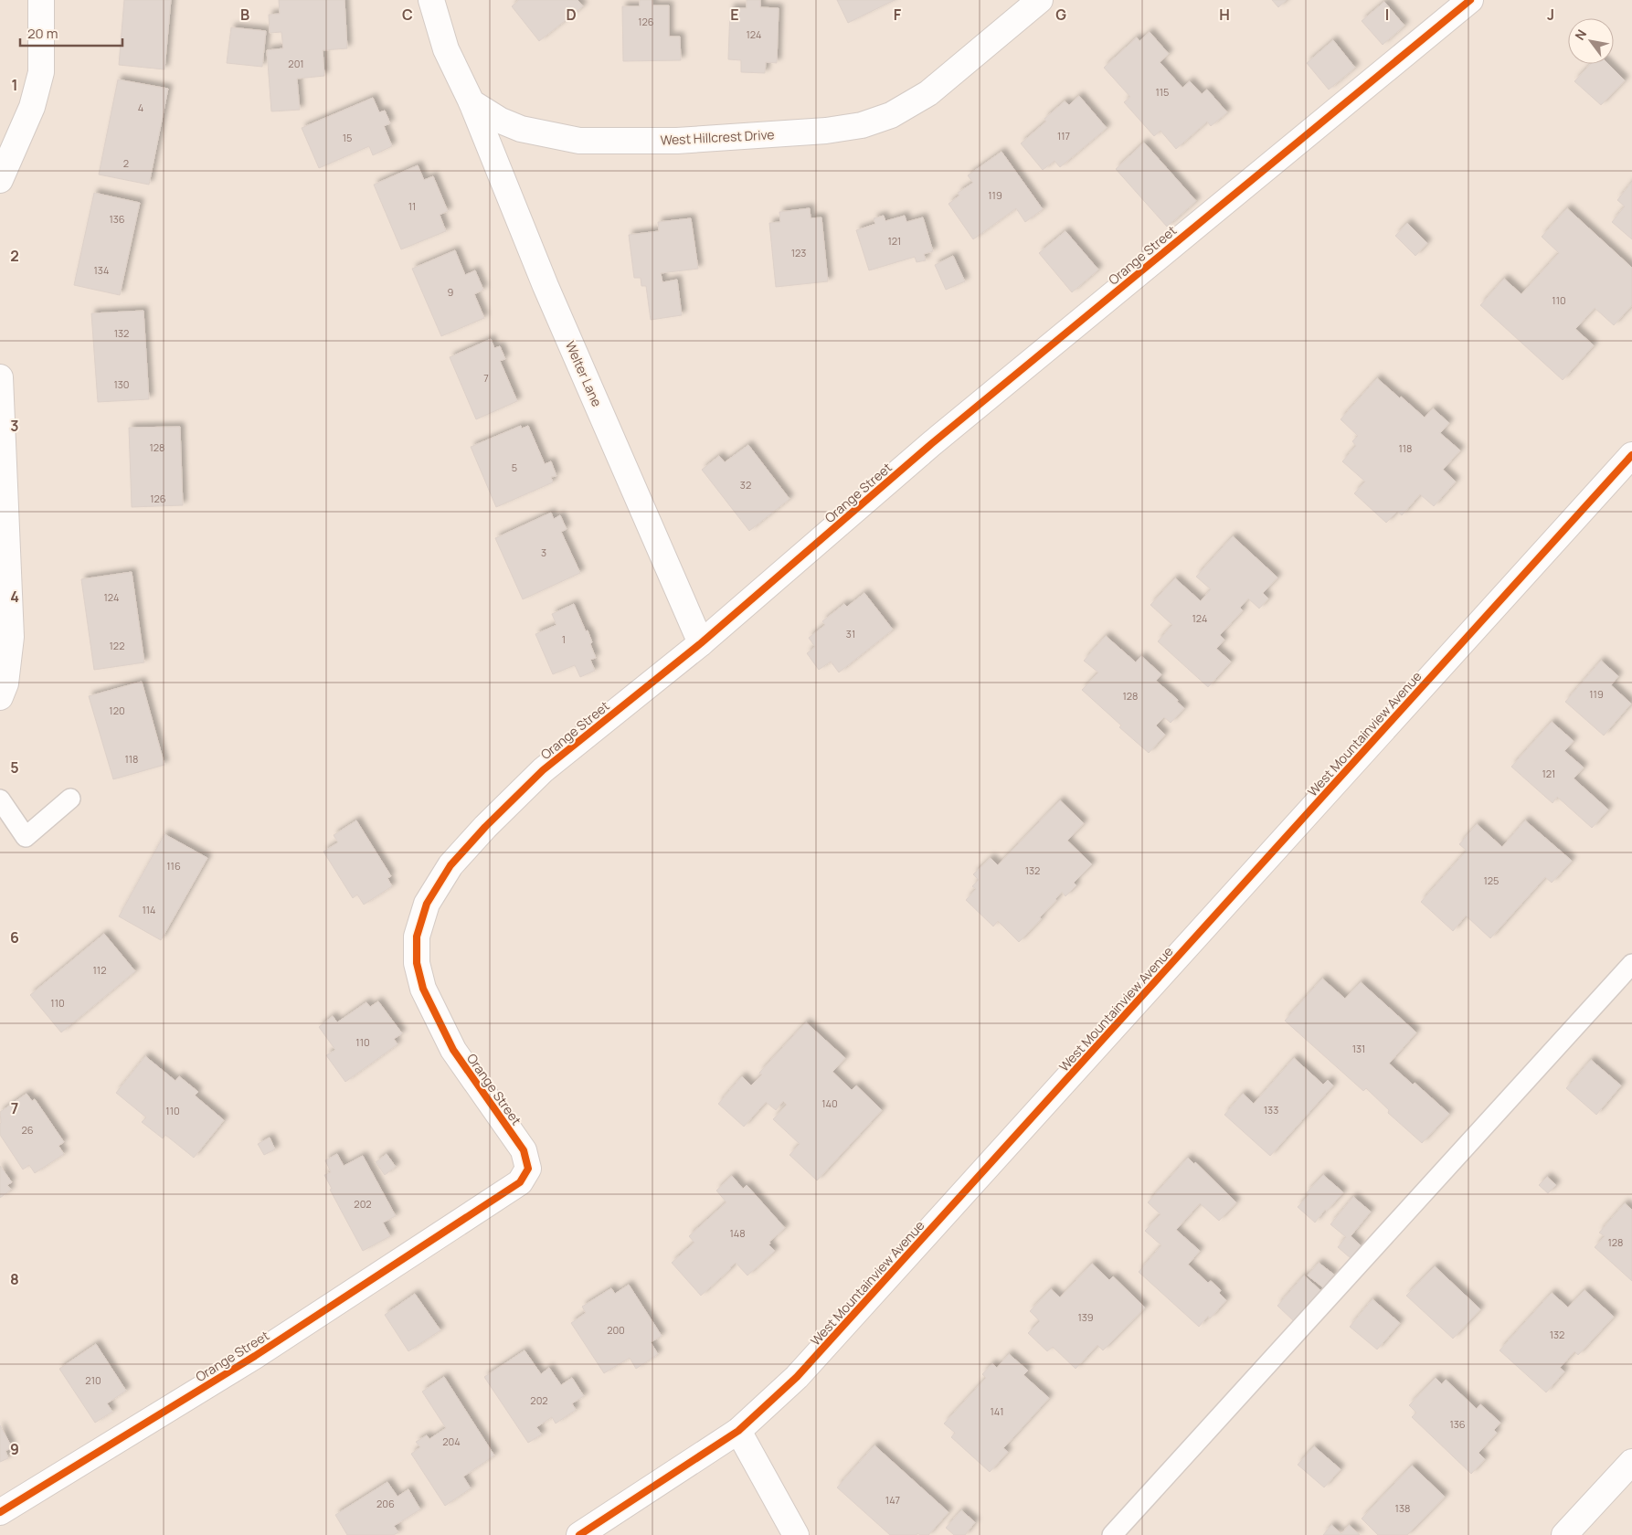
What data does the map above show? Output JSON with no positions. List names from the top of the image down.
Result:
{
  "streets": {
    "street": [
      "West Hillcrest Drive",
      "Orange Street",
      "Welter Lane",
      "West Mountainview Avenue"
    ]
  },
  "crossings": [
    ["West Hillcrest Drive", "Welter Lane"],
    ["Orange Street", "Welter Lane"]
  ],
  "house_numbers": [
    "126",
    "124",
    "201",
    "115",
    "4",
    "117",
    "15",
    "2",
    "119",
    "11",
    "136",
    "121",
    "123",
    "134",
    "9",
    "110",
    "132",
    "7",
    "130",
    "128",
    "118",
    "5",
    "32",
    "126",
    "3",
    "124",
    "124",
    "31",
    "1",
    "122",
    "119",
    "128",
    "120",
    "118",
    "121",
    "116",
    "132",
    "125",
    "114",
    "112",
    "110",
    "110",
    "131",
    "140",
    "133",
    "110",
    "26",
    "202",
    "148",
    "128",
    "139",
    "200",
    "132",
    "210",
    "202",
    "141",
    "136",
    "204",
    "147",
    "206",
    "138"
  ],
  "scale_bar": "20 m",
  "north": "top left",
  "grid": {
    "columns": [
      "B",
      "C",
      "D",
      "E",
      "F",
      "G",
      "H",
      "I",
      "J"
    ],
    "rows": [
      "1",
      "2",
      "3",
      "4",
      "5",
      "6",
      "7",
      "8",
      "9"
    ]
  }
}
